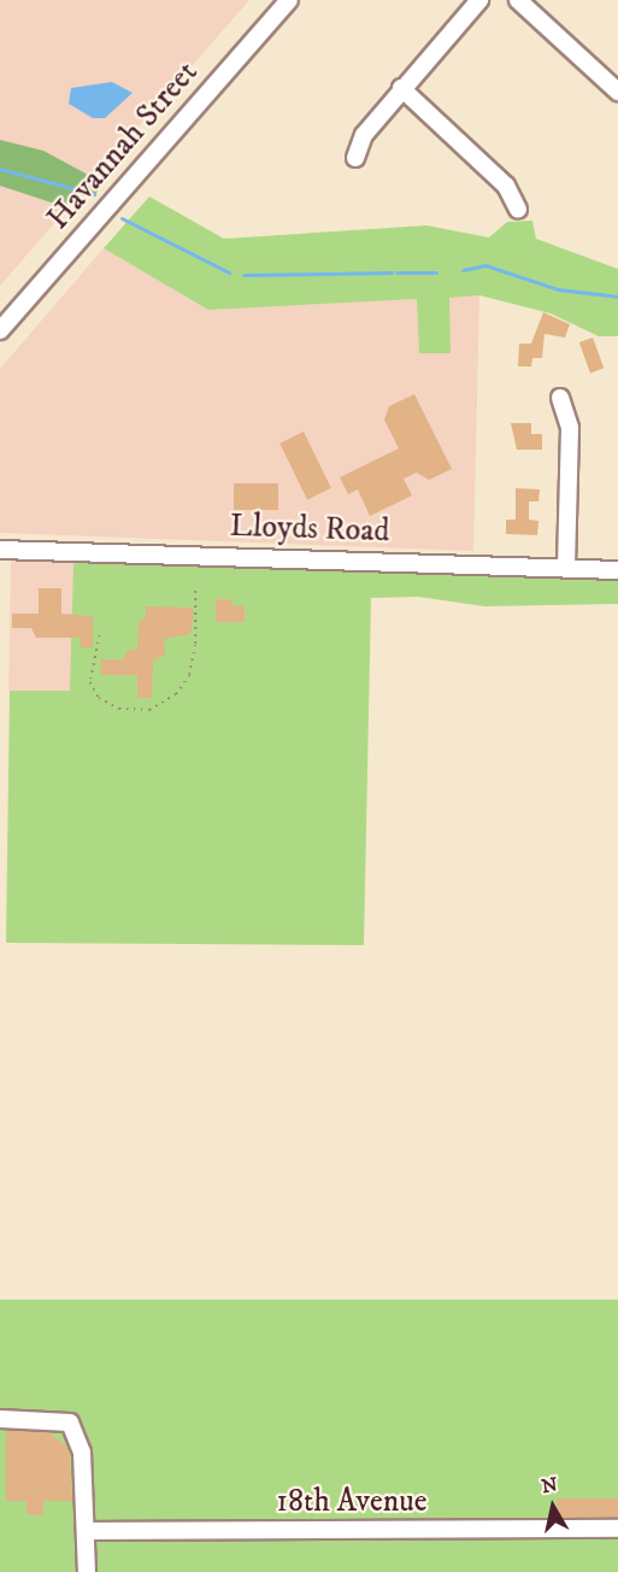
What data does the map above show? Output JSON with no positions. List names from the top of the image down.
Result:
{
  "streets": {
    "street": ["Havannah Street", "Lloyds Road", "18th Avenue"]
  },
  "north": "top"
}
